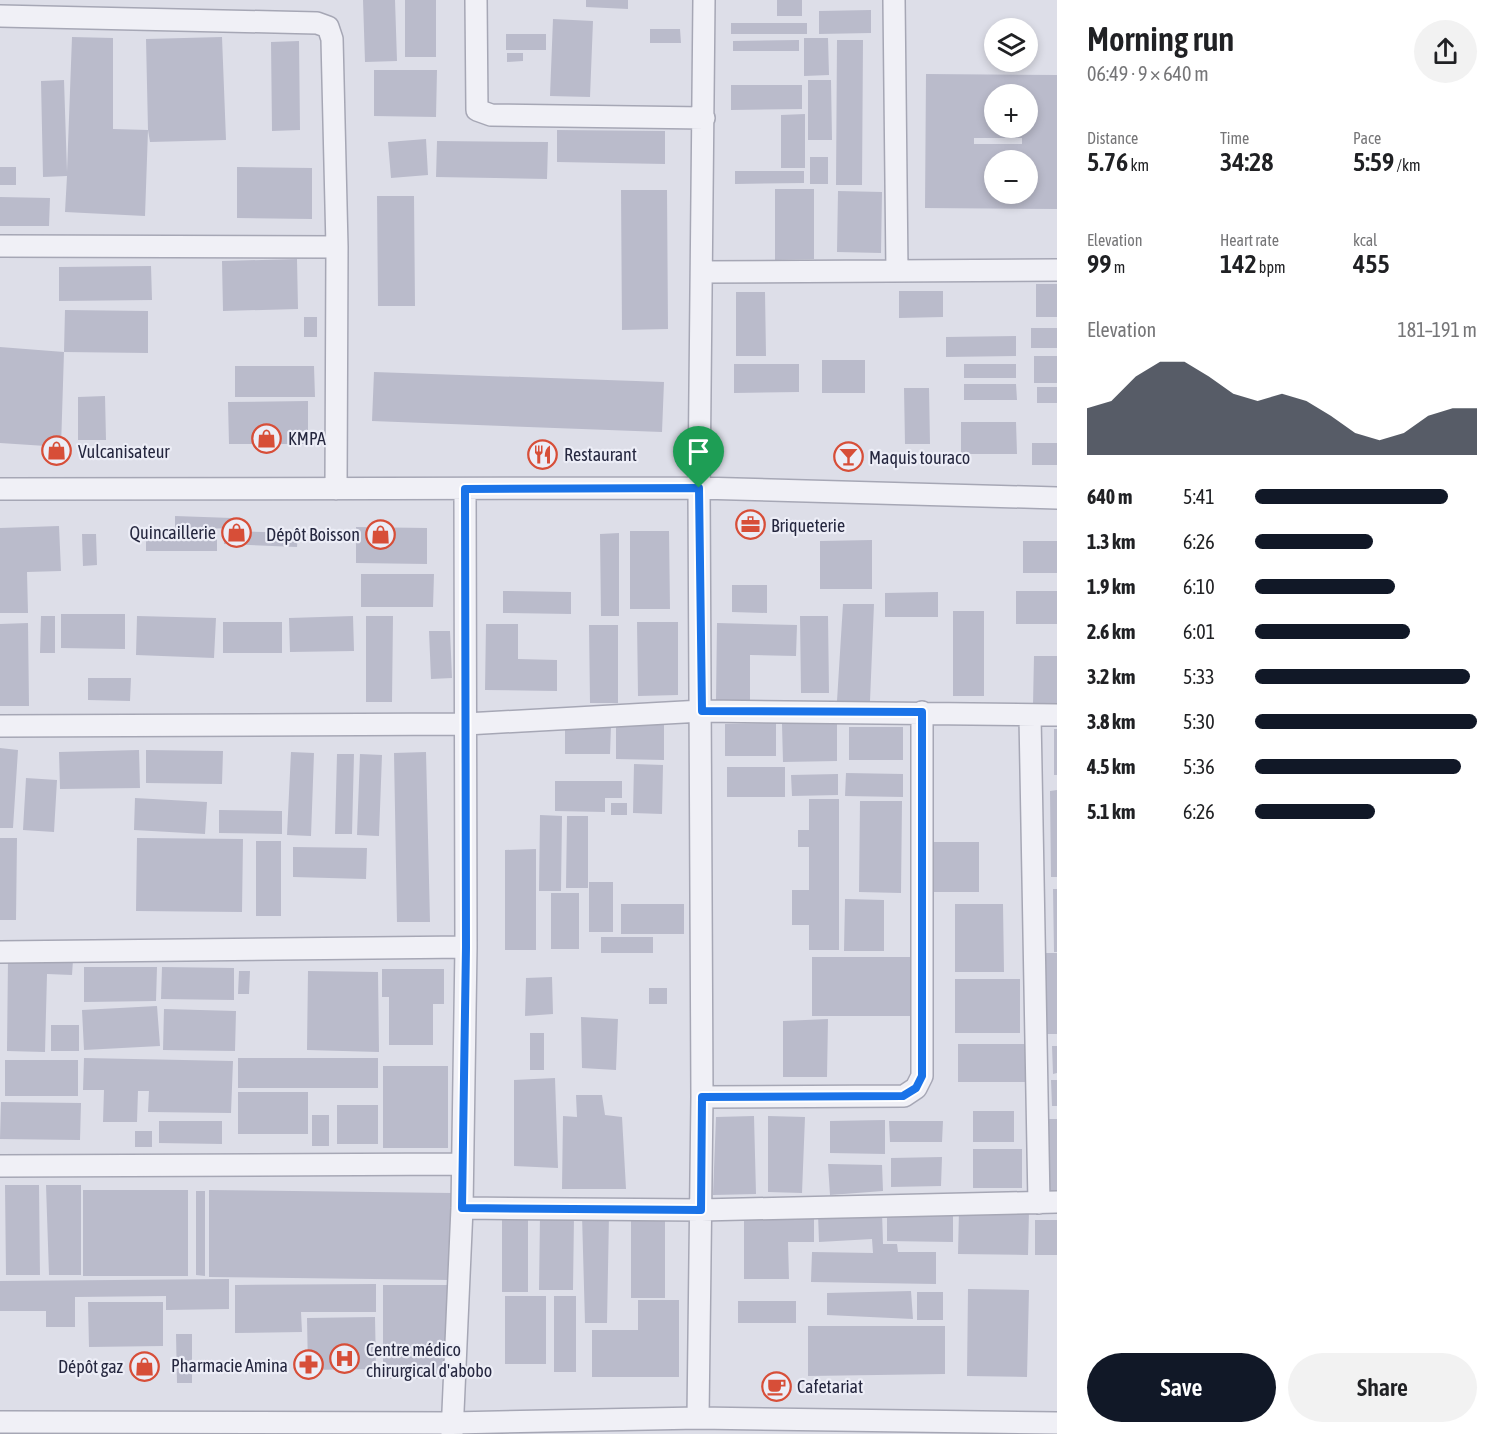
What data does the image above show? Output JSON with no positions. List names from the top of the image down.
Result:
{
  "places": {
    "shop": [
      "KMPA",
      "Vulcanisateur",
      "Quincaillerie",
      "Dépôt Boisson",
      "Dépôt gaz"
    ],
    "restaurant": ["Restaurant"],
    "bar": ["Maquis touraco"],
    "office": ["Briqueterie"],
    "hospital": ["Centre médico chirurgical d'abobo"],
    "pharmacy": ["Pharmacie Amina"],
    "cafe": ["Cafetariat"]
  },
  "page": {
    "heading": ["Morning run", "06:49 · 9 × 640 m"],
    "map_buttons": ["+", "−"],
    "stats": [
      ["Distance", "5.76 km"],
      ["Time", "34:28"],
      ["Pace", "5:59 /km"],
      ["Elevation", "99 m"],
      ["Heart rate", "142 bpm"],
      ["kcal", "455"]
    ],
    "chart": ["Elevation", "181–191 m"],
    "list": [
      {
        "name": "640 m",
        "note": "5:41"
      },
      {
        "name": "1.3 km",
        "note": "6:26"
      },
      {
        "name": "1.9 km",
        "note": "6:10"
      },
      {
        "name": "2.6 km",
        "note": "6:01"
      },
      {
        "name": "3.2 km",
        "note": "5:33"
      },
      {
        "name": "3.8 km",
        "note": "5:30"
      },
      {
        "name": "4.5 km",
        "note": "5:36"
      },
      {
        "name": "5.1 km",
        "note": "6:26"
      }
    ],
    "buttons": ["Save", "Share"]
  }
}
